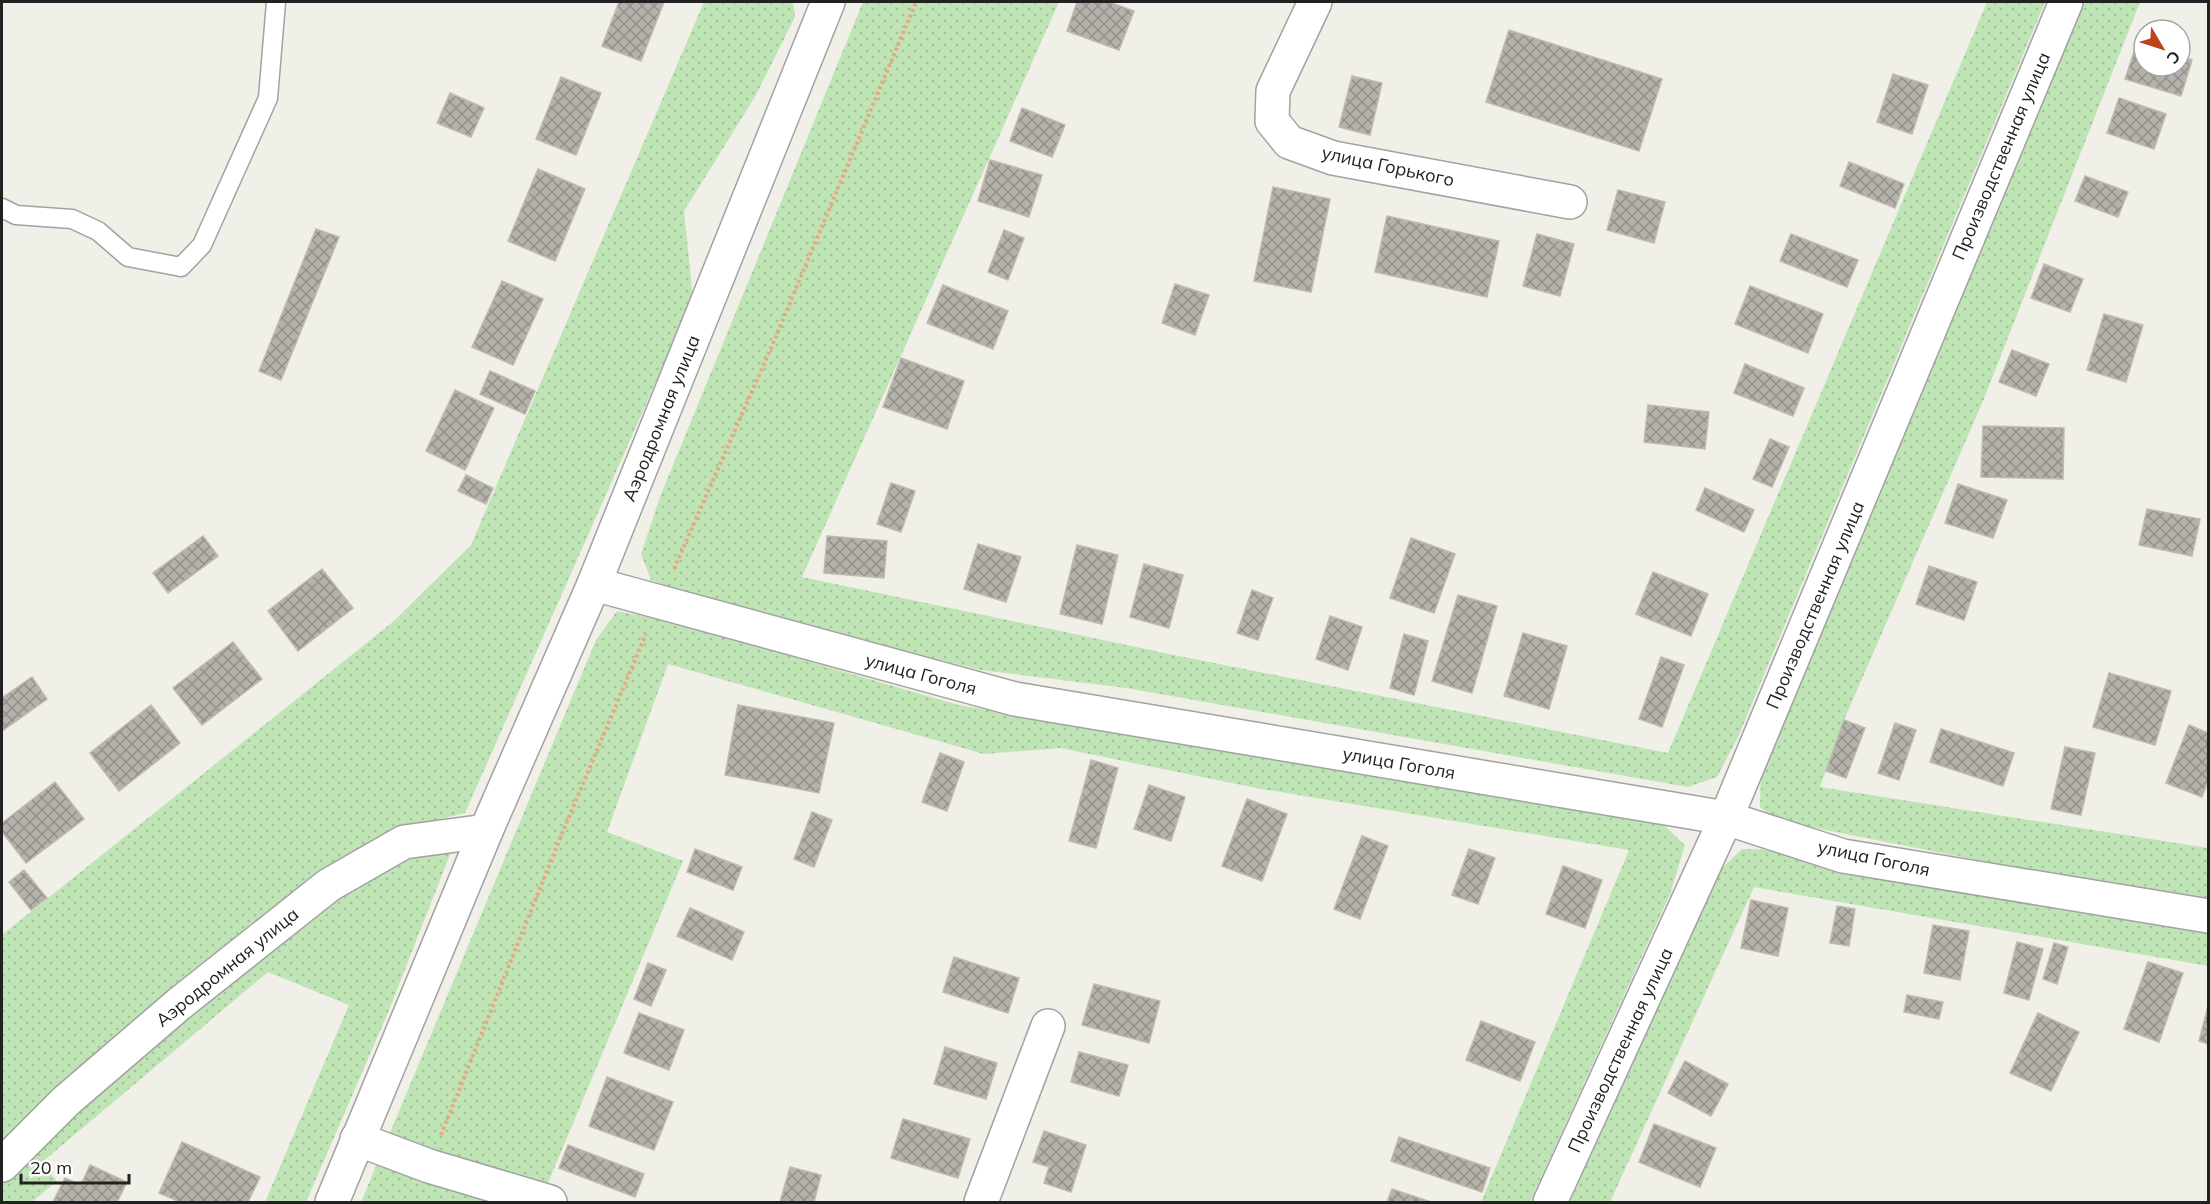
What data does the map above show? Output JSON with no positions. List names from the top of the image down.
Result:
{
  "streets": {
    "street": [
      "Производственная улица",
      "улица Горького",
      "Аэродромная улица",
      "улица Гоголя"
    ]
  },
  "crossings": [
    ["Производственная улица", "улица Гоголя"],
    ["Аэродромная улица", "улица Гоголя"]
  ],
  "scale_bar": "20 m",
  "north": "bottom right"
}
